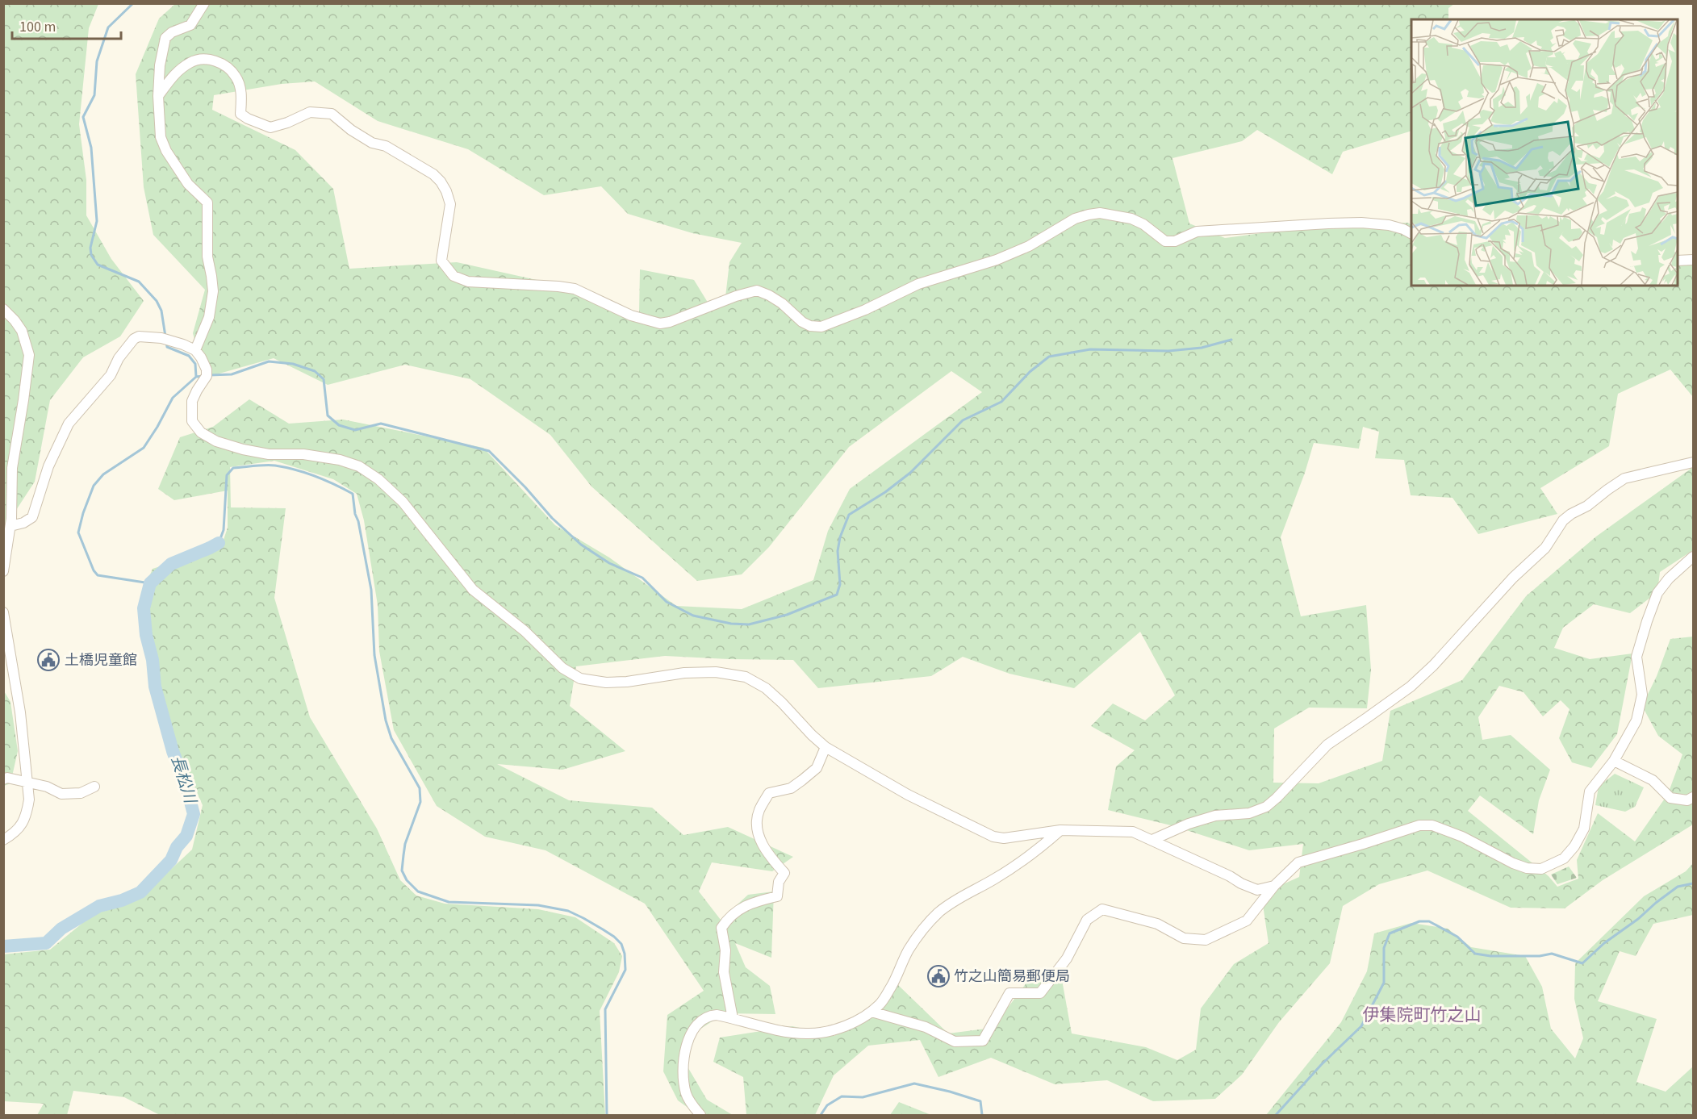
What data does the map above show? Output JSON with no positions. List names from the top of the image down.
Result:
{
  "districts": ["伊集院町竹之山"],
  "water": ["長松川"],
  "places": {
    "public building": ["土橋児童館", "竹之山簡易郵便局"]
  },
  "scale_bar": "100 m"
}
